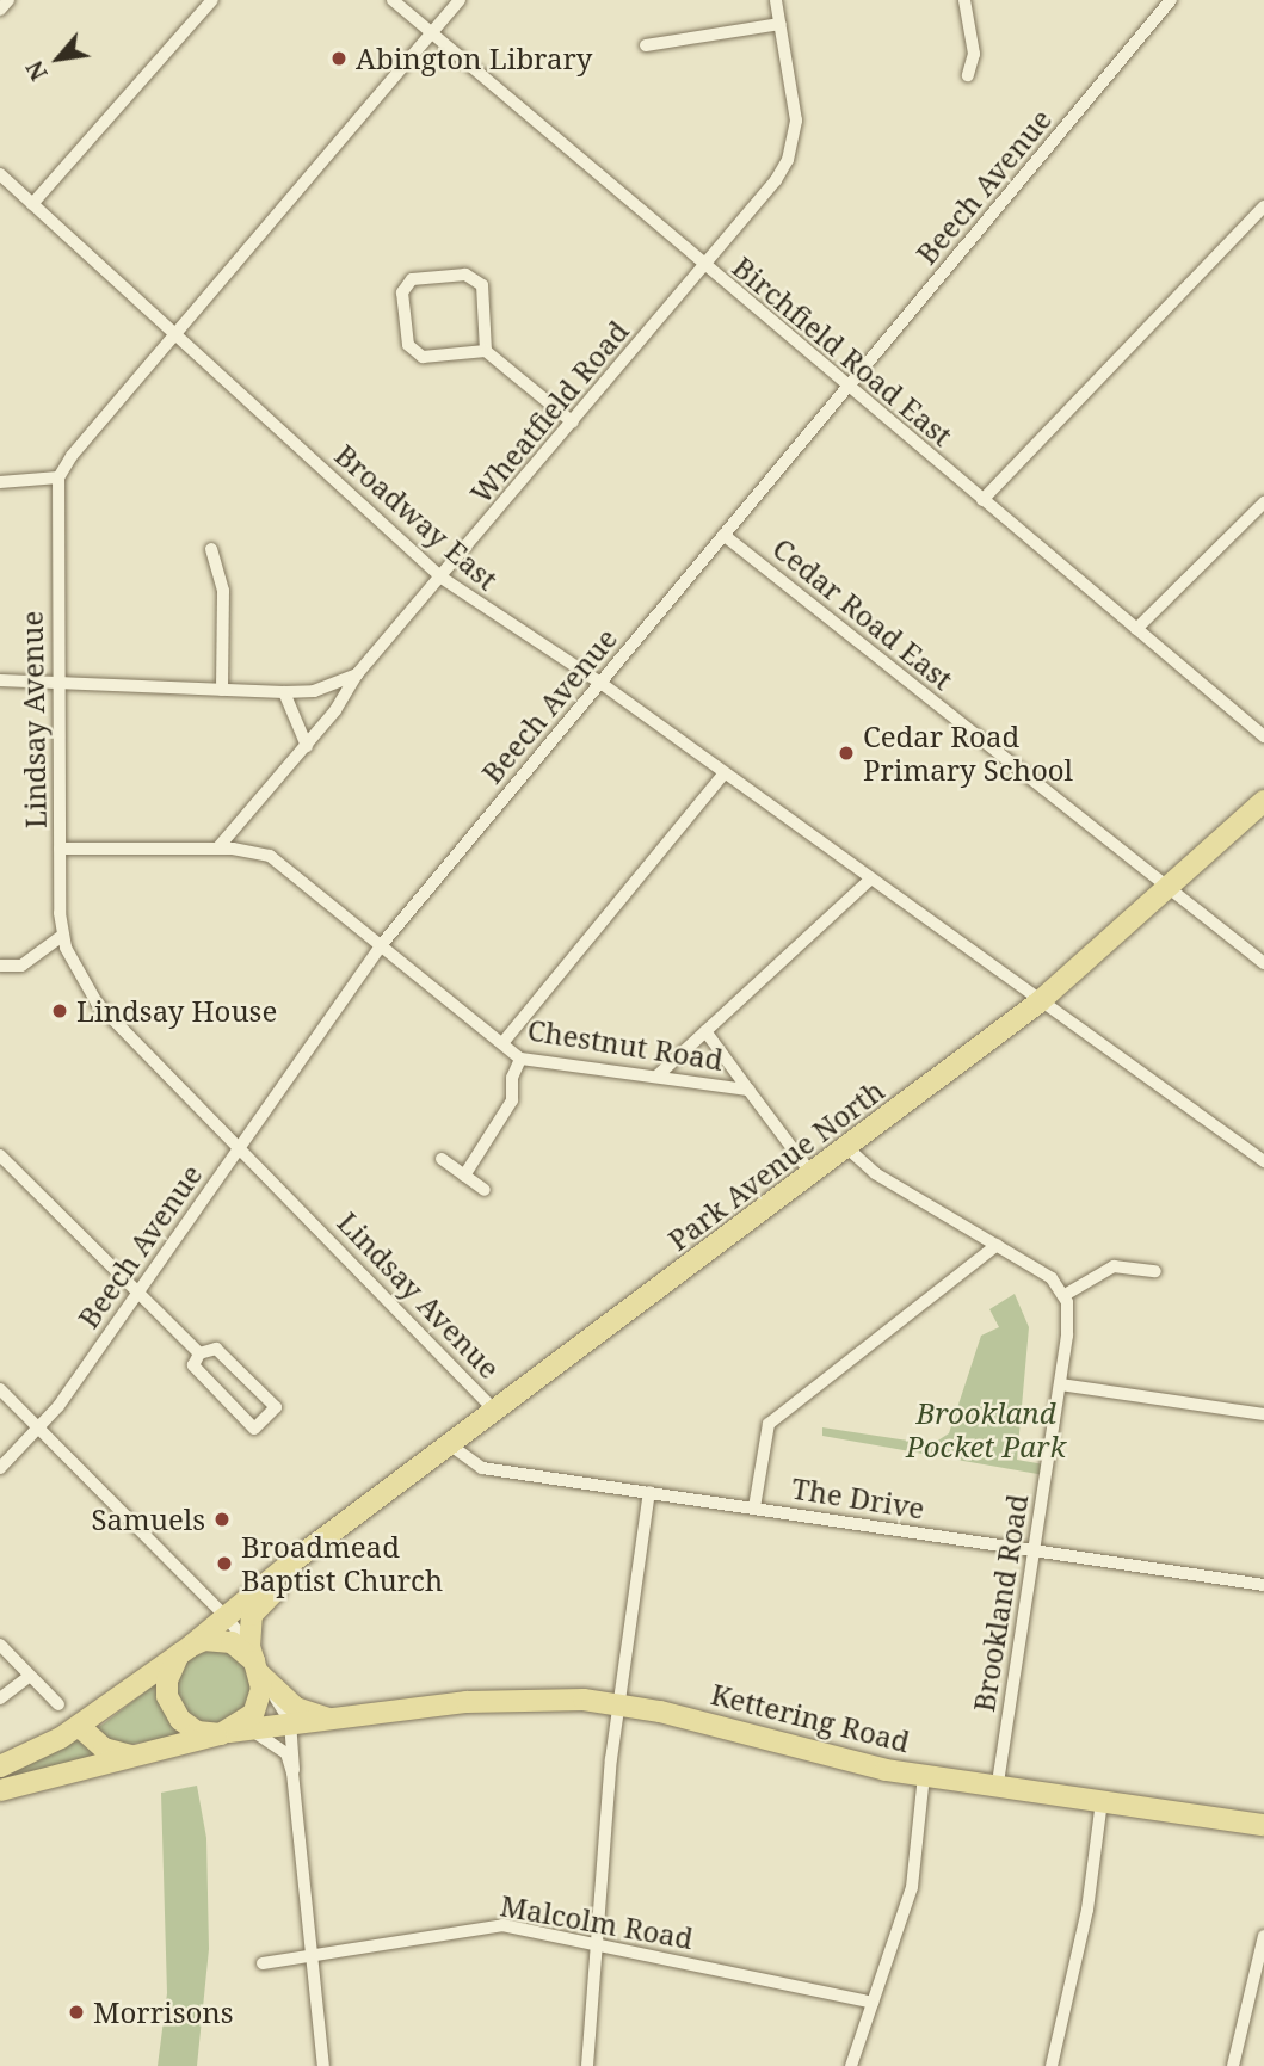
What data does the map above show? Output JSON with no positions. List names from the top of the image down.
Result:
{
  "streets": {
    "main road": ["Park Avenue North", "Kettering Road"],
    "street": [
      "Beech Avenue",
      "Birchfield Road East",
      "Wheatfield Road",
      "Broadway East",
      "Cedar Road East",
      "Lindsay Avenue",
      "Chestnut Road",
      "The Drive",
      "Brookland Road",
      "Malcolm Road"
    ]
  },
  "crossings": [
    ["Beech Avenue", "Birchfield Road East"],
    ["Beech Avenue", "Broadway East"],
    ["Beech Avenue", "Cedar Road East"],
    ["Beech Avenue", "Lindsay Avenue"],
    ["Beech Avenue", "Chestnut Road"],
    ["Birchfield Road East", "Wheatfield Road"],
    ["Wheatfield Road", "Broadway East"],
    ["Wheatfield Road", "Chestnut Road"],
    ["Broadway East", "Park Avenue North"],
    ["Cedar Road East", "Park Avenue North"],
    ["Lindsay Avenue", "Chestnut Road"],
    ["Lindsay Avenue", "Park Avenue North"],
    ["Chestnut Road", "Park Avenue North"],
    ["Park Avenue North", "The Drive"],
    ["Park Avenue North", "Kettering Road"],
    ["The Drive", "Brookland Road"],
    ["Brookland Road", "Kettering Road"]
  ],
  "parks": ["Brookland Pocket Park"],
  "places": [
    "Abington Library",
    "Cedar Road Primary School",
    "Lindsay House",
    "Samuels",
    "Broadmead Baptist Church",
    "Morrisons"
  ],
  "north": "bottom left"
}
